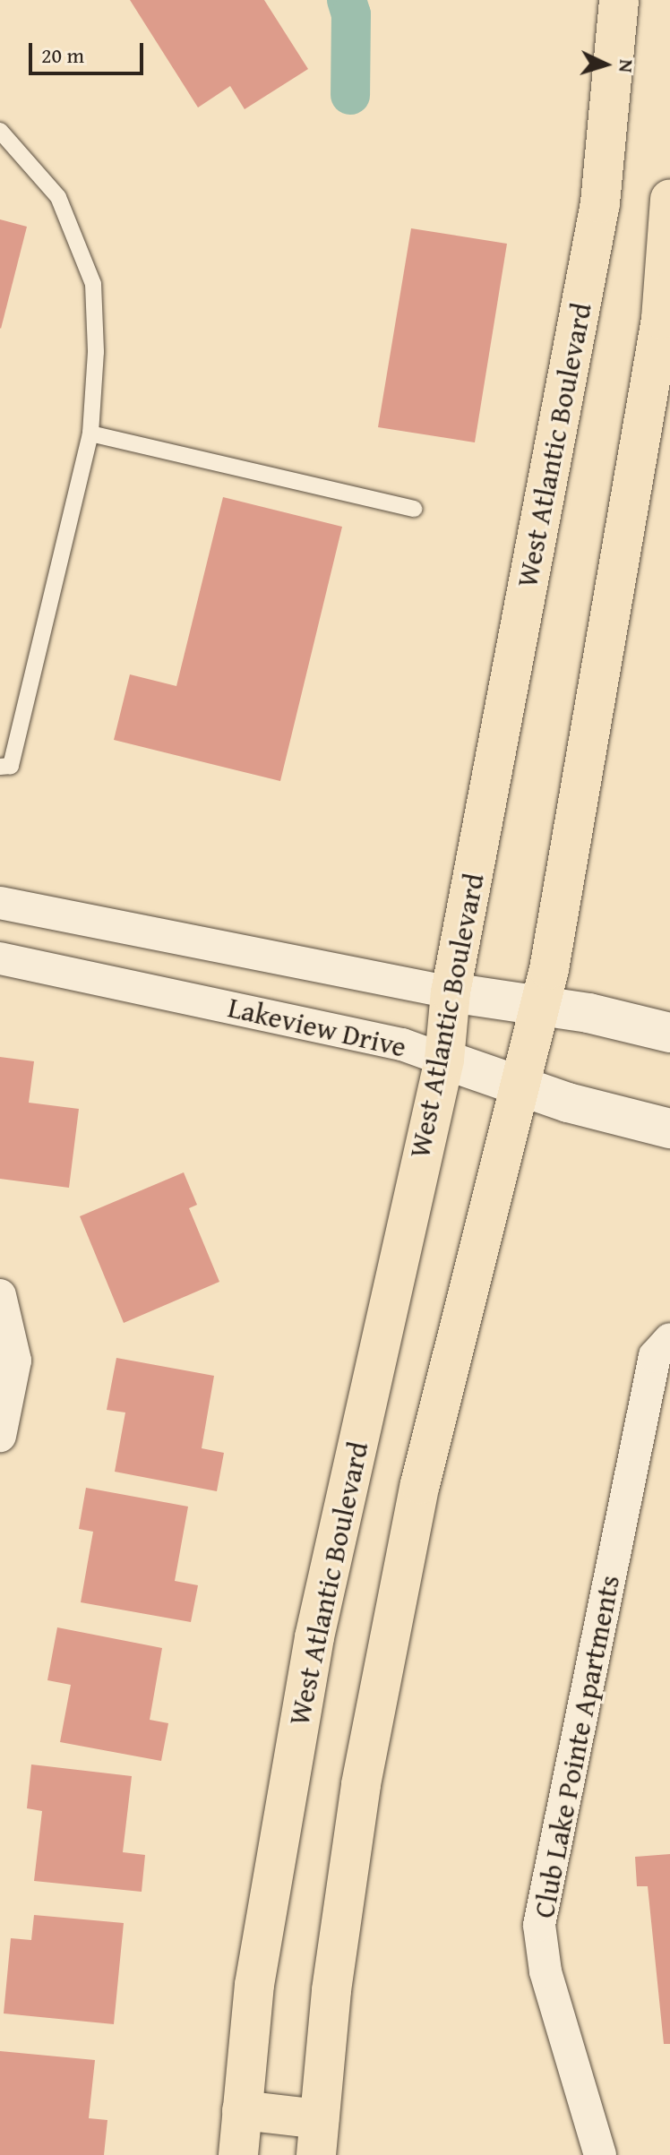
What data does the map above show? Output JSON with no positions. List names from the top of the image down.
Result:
{
  "streets": {
    "main road": ["West Atlantic Boulevard"],
    "street": ["Lakeview Drive", "Club Lake Pointe Apartments"]
  },
  "crossings": [
    ["West Atlantic Boulevard", "Lakeview Drive"]
  ],
  "scale_bar": "20 m",
  "north": "right"
}
